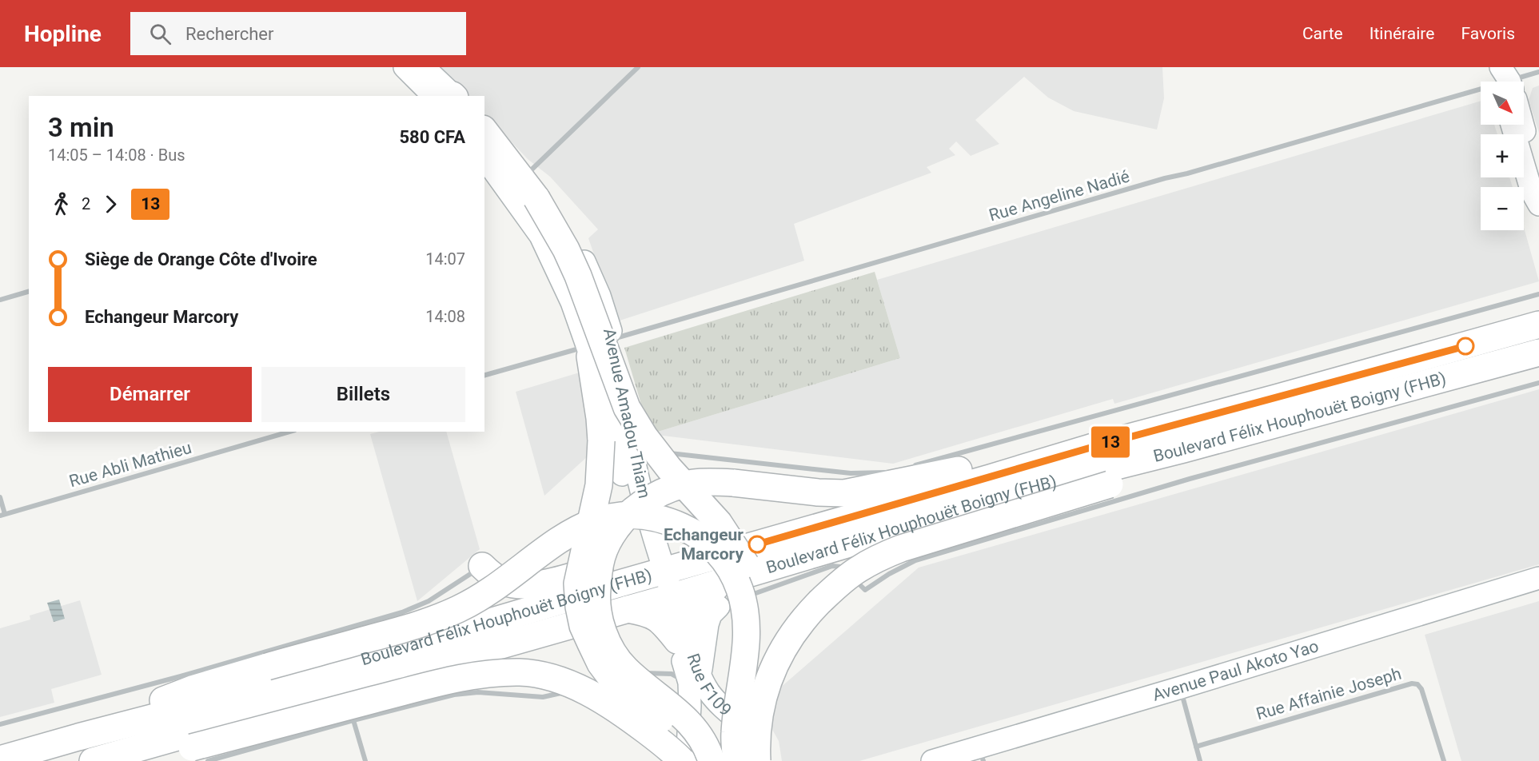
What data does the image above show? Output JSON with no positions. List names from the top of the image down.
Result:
{
  "streets": {
    "highway": ["Boulevard Félix Houphouët Boigny (FHB)"],
    "street": [
      "Rue Angeline Nadié",
      "Avenue Amadou Thiam",
      "Rue Abli Mathieu",
      "Avenue Paul Akoto Yao",
      "Rue F109",
      "Rue Affainie Joseph"
    ]
  },
  "crossings": [
    ["Rue Angeline Nadié", "Avenue Amadou Thiam"],
    ["Avenue Amadou Thiam", "Boulevard Félix Houphouët Boigny (FHB)"],
    ["Avenue Amadou Thiam", "Rue F109"]
  ],
  "places": ["Echangeur Marcory"],
  "lines": ["bus line 13"],
  "north": "bottom right",
  "page": {
    "header": "Hopline",
    "search": "Rechercher",
    "nav": ["Carte", "Itinéraire", "Favoris"],
    "on_map": "13",
    "map_buttons": ["+", "−"],
    "heading": ["3 min", "14:05 – 14:08 · Bus", "580 CFA"],
    "legs": ["2", "13"],
    "list": [
      {
        "name": "Siège de Orange Côte d'Ivoire",
        "value": "14:07"
      },
      {
        "name": "Echangeur Marcory",
        "value": "14:08"
      }
    ],
    "buttons": ["Démarrer", "Billets"]
  }
}
